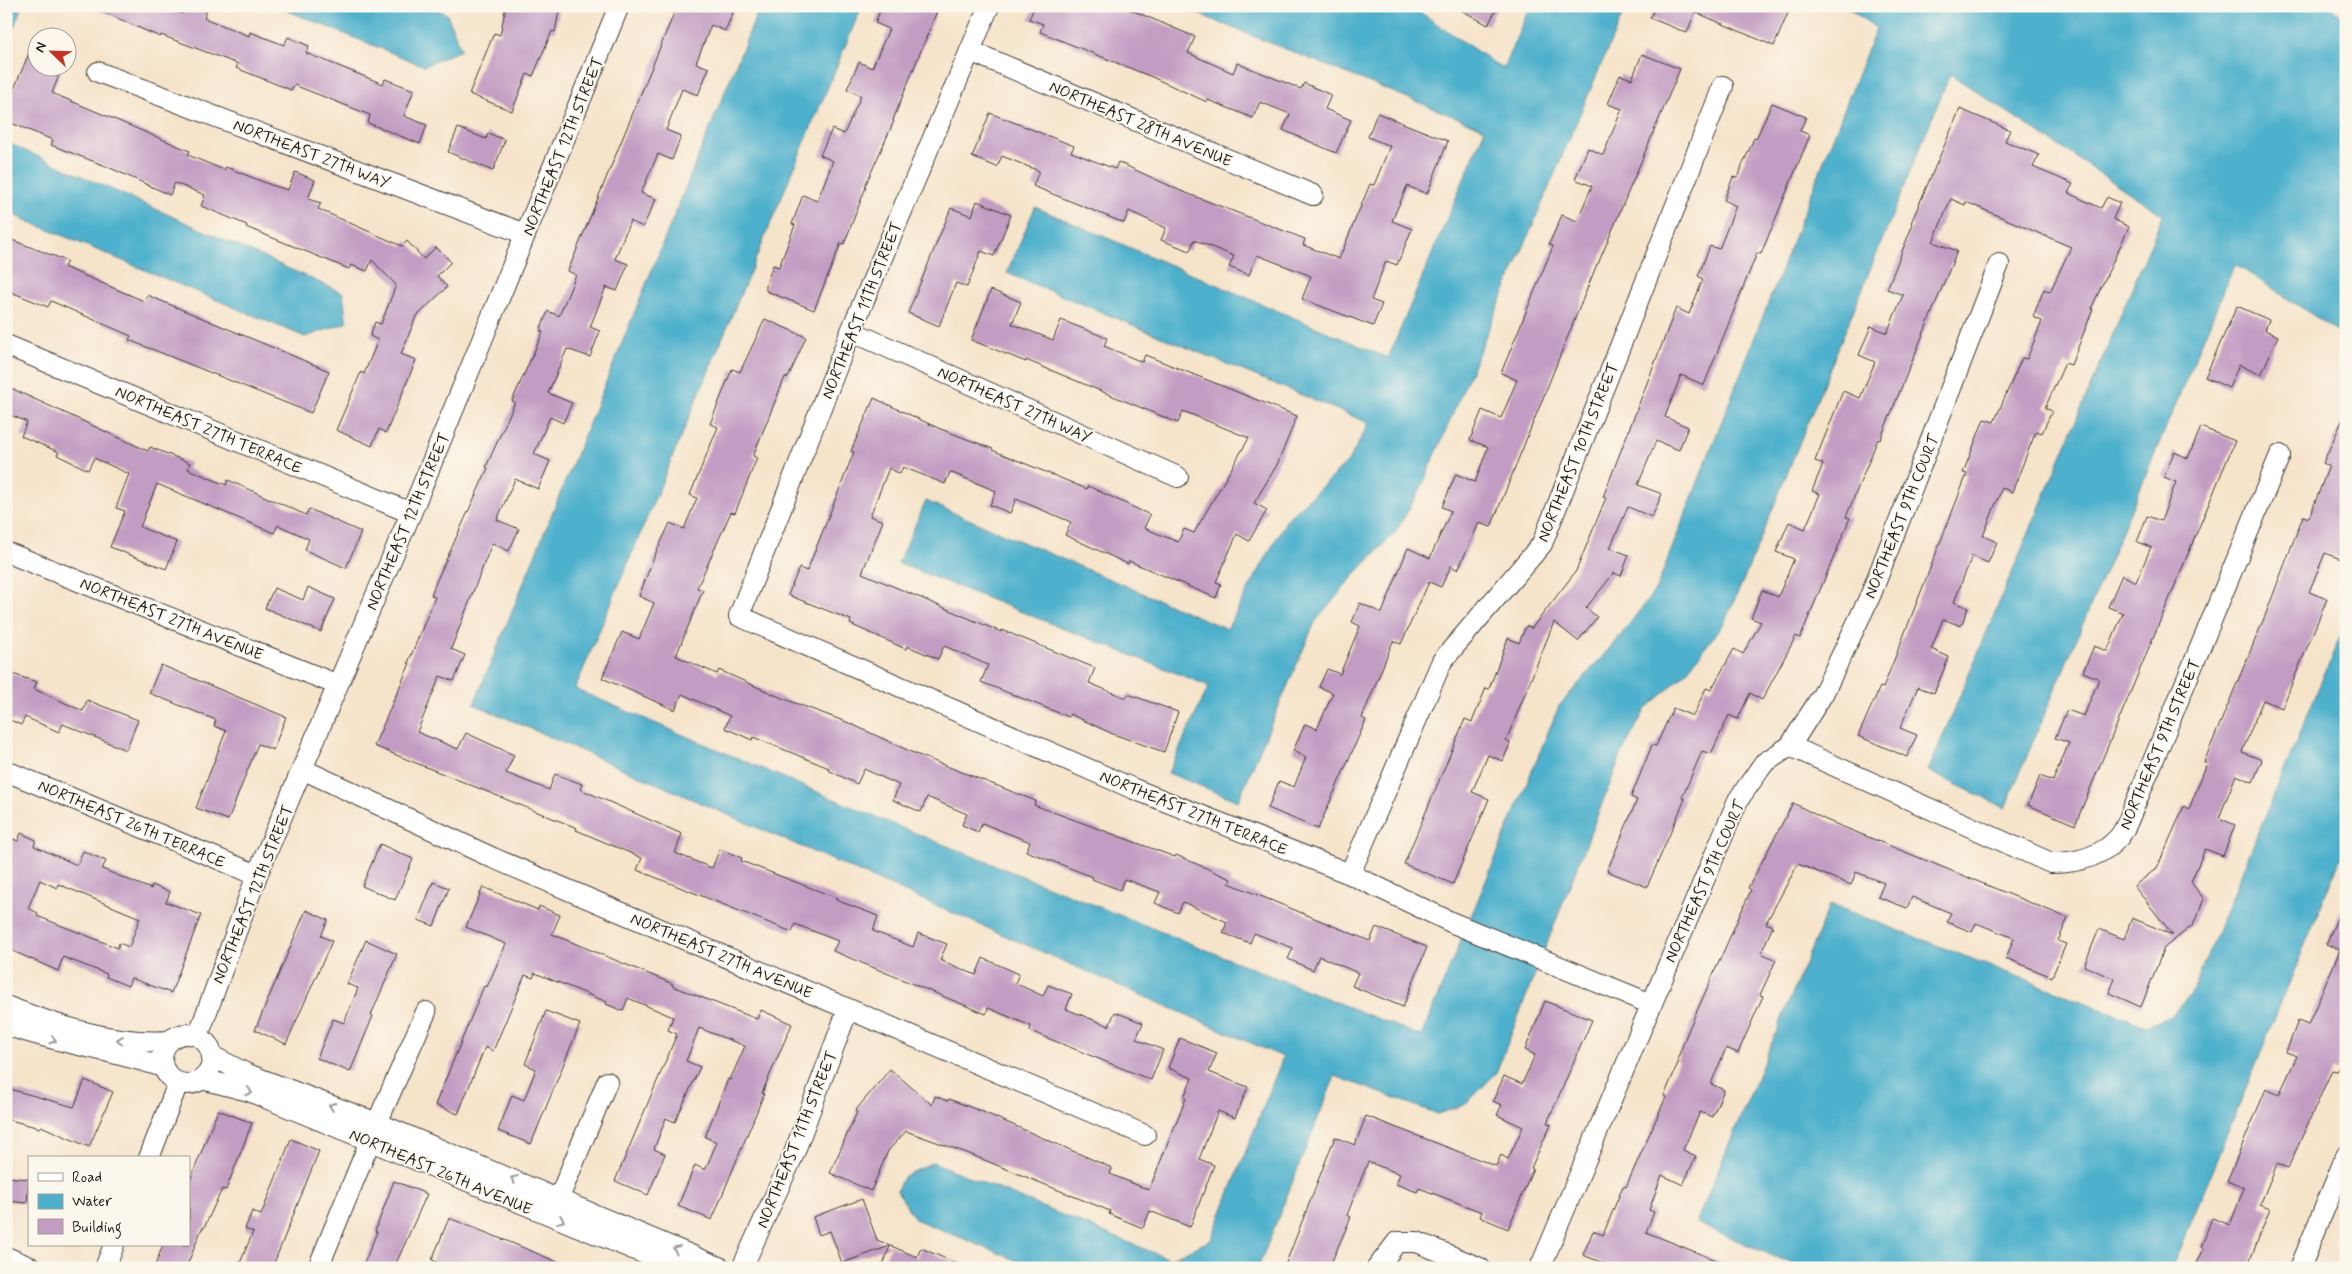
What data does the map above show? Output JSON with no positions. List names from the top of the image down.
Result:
{
  "streets": {
    "street": [
      "NORTHEAST 28TH AVENUE",
      "NORTHEAST 12TH STREET",
      "NORTHEAST 27TH WAY",
      "NORTHEAST 11TH STREET",
      "NORTHEAST 27TH TERRACE",
      "NORTHEAST 10TH STREET",
      "NORTHEAST 9TH COURT",
      "NORTHEAST 27TH AVENUE",
      "NORTHEAST 9TH STREET",
      "NORTHEAST 26TH TERRACE",
      "NORTHEAST 26TH AVENUE"
    ]
  },
  "crossings": [
    ["NORTHEAST 28TH AVENUE", "NORTHEAST 11TH STREET"],
    ["NORTHEAST 12TH STREET", "NORTHEAST 27TH WAY"],
    ["NORTHEAST 12TH STREET", "NORTHEAST 27TH TERRACE"],
    ["NORTHEAST 12TH STREET", "NORTHEAST 27TH AVENUE"],
    ["NORTHEAST 12TH STREET", "NORTHEAST 26TH TERRACE"],
    ["NORTHEAST 12TH STREET", "NORTHEAST 26TH AVENUE"],
    ["NORTHEAST 27TH WAY", "NORTHEAST 11TH STREET"],
    ["NORTHEAST 11TH STREET", "NORTHEAST 27TH TERRACE"],
    ["NORTHEAST 11TH STREET", "NORTHEAST 27TH AVENUE"],
    ["NORTHEAST 27TH TERRACE", "NORTHEAST 10TH STREET"],
    ["NORTHEAST 27TH TERRACE", "NORTHEAST 9TH COURT"],
    ["NORTHEAST 9TH COURT", "NORTHEAST 9TH STREET"]
  ],
  "legend": ["Road", "Water", "Building"],
  "north": "top left"
}
